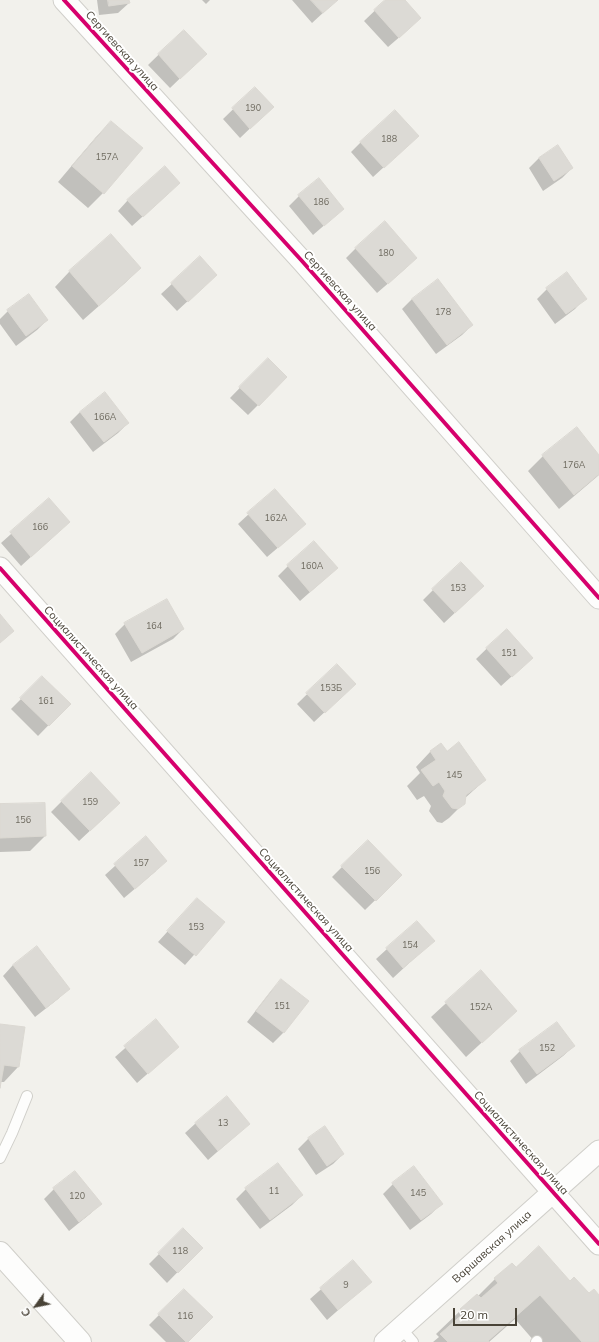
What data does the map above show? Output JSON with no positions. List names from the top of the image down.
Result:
{
  "streets": {
    "street": ["Сергиевская улица", "Социалистическая улица", "Варшавская улица"]
  },
  "crossings": [
    ["Социалистическая улица", "Варшавская улица"]
  ],
  "house_numbers": [
    "190",
    "188",
    "157А",
    "186",
    "180",
    "178",
    "166А",
    "176А",
    "162А",
    "166",
    "160А",
    "153",
    "164",
    "151",
    "153Б",
    "161",
    "145",
    "159",
    "156",
    "157",
    "156",
    "153",
    "154",
    "151",
    "152А",
    "152",
    "13",
    "11",
    "145",
    "120",
    "118",
    "9",
    "116"
  ],
  "scale_bar": "20 m",
  "north": "bottom left"
}
